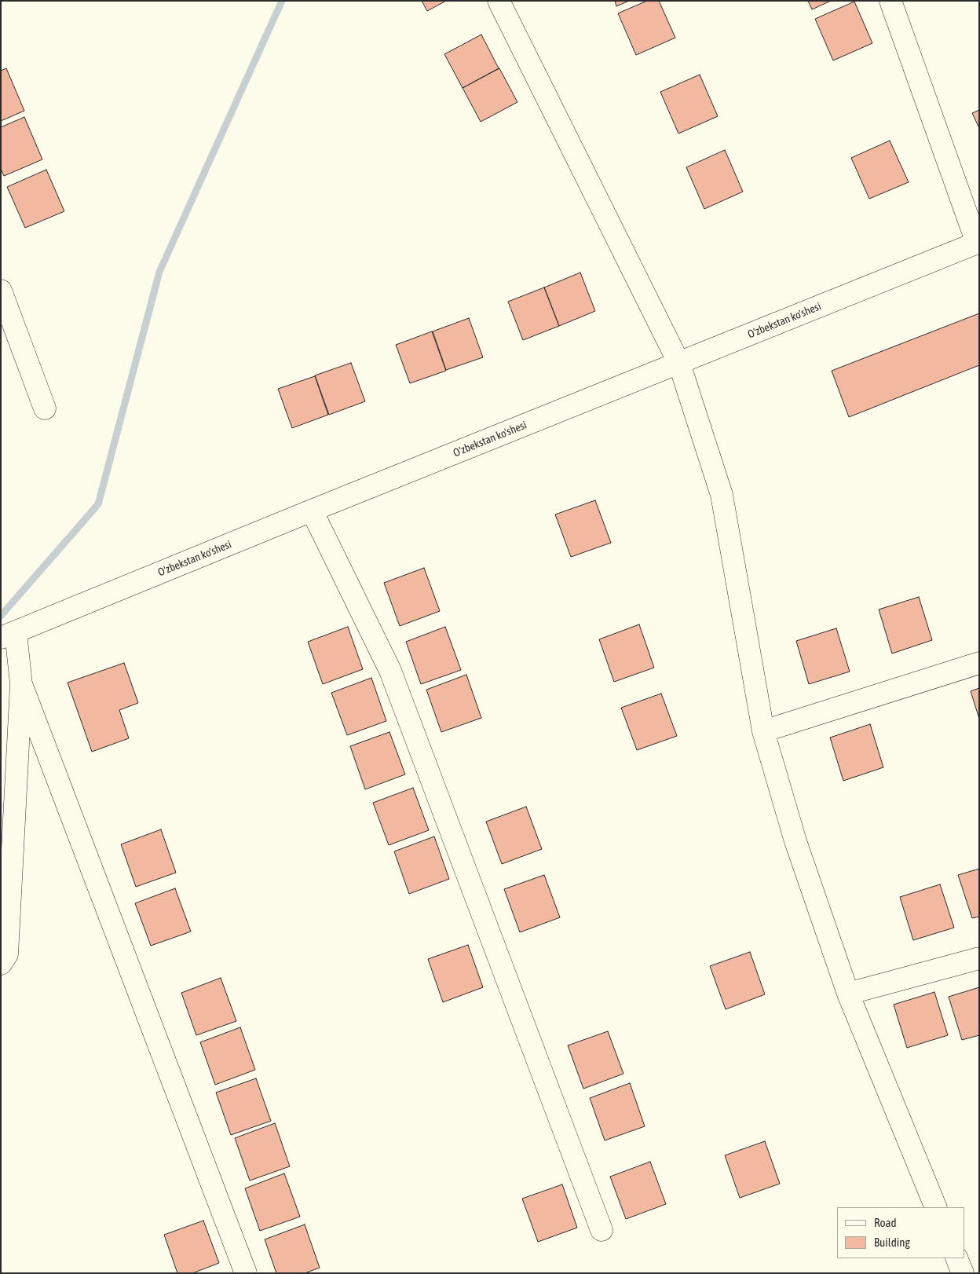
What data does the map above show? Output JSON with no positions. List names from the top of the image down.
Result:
{
  "streets": {
    "street": ["O'zbekstan ko'shesi"]
  },
  "legend": ["Road", "Building"]
}
